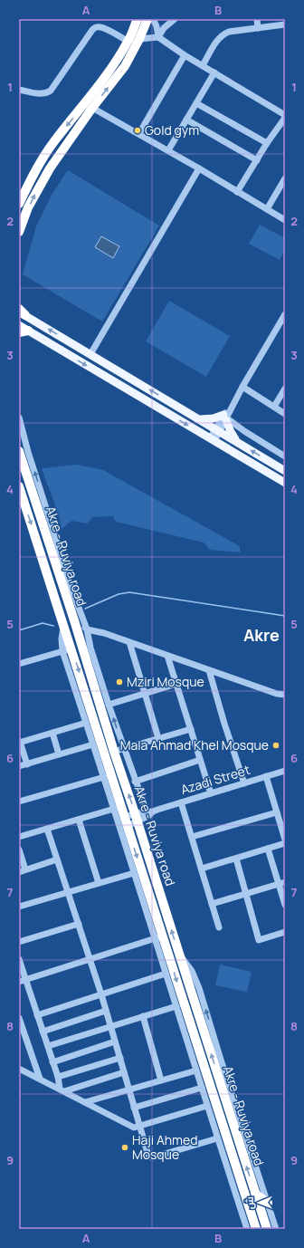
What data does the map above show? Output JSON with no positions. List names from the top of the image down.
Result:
{
  "streets": {
    "highway": ["Akre - Ruviya road"],
    "street": ["Azadi Street"]
  },
  "crossings": [
    ["Akre - Ruviya road", "Azadi Street"]
  ],
  "districts": ["Akre"],
  "places": [
    "Gold gym",
    "Mziri Mosque",
    "Mala Ahmad Khel Mosque",
    "Haji Ahmed Mosque"
  ],
  "north": "left",
  "grid": {
    "columns": ["A", "B"],
    "rows": [
      "1",
      "2",
      "3",
      "4",
      "5",
      "6",
      "7",
      "8",
      "9"
    ]
  }
}
